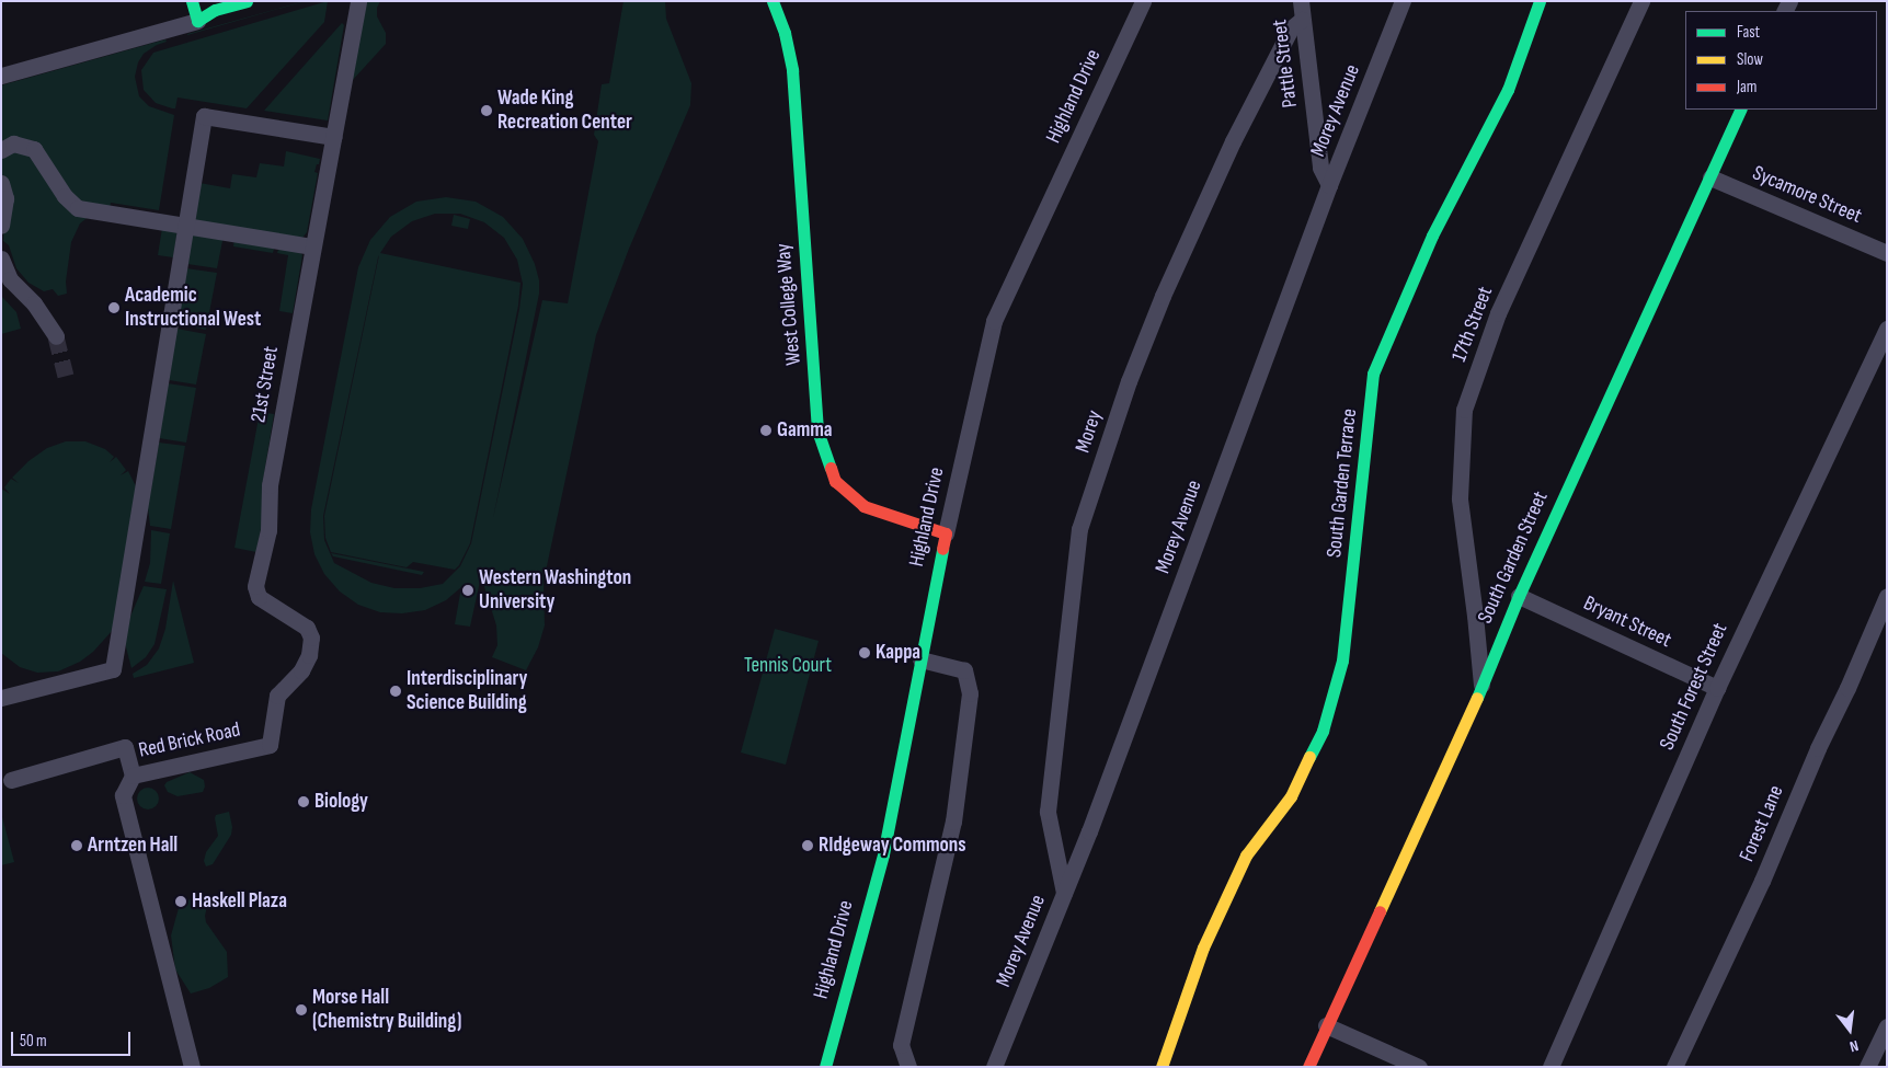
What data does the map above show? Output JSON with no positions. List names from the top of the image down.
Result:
{
  "streets": {
    "street": [
      "Pattle Street",
      "Highland Drive",
      "Morey Avenue",
      "Sycamore Street",
      "West College Way",
      "17th Street",
      "21st Street",
      "Morey",
      "South Garden Terrace",
      "South Garden Street",
      "Bryant Street",
      "South Forest Street",
      "Red Brick Road",
      "Forest Lane"
    ]
  },
  "crossings": [
    ["Pattle Street", "Morey Avenue"],
    ["Pattle Street", "Morey"],
    ["Highland Drive", "West College Way"],
    ["Morey Avenue", "Morey"],
    ["Sycamore Street", "South Garden Street"],
    ["17th Street", "South Garden Street"],
    ["21st Street", "Red Brick Road"],
    ["South Garden Street", "Bryant Street"],
    ["Bryant Street", "South Forest Street"]
  ],
  "parks": ["Tennis Court"],
  "places": [
    "Wade King Recreation Center",
    "Academic Instructional West",
    "Gamma",
    "Western Washington University",
    "Kappa",
    "Interdisciplinary Science Building",
    "Biology",
    "Arntzen Hall",
    "RIdgeway Commons",
    "Haskell Plaza",
    "Morse Hall (Chemistry Building)"
  ],
  "legend": ["Fast", "Slow", "Jam"],
  "scale_bar": "50 m",
  "north": "bottom"
}
